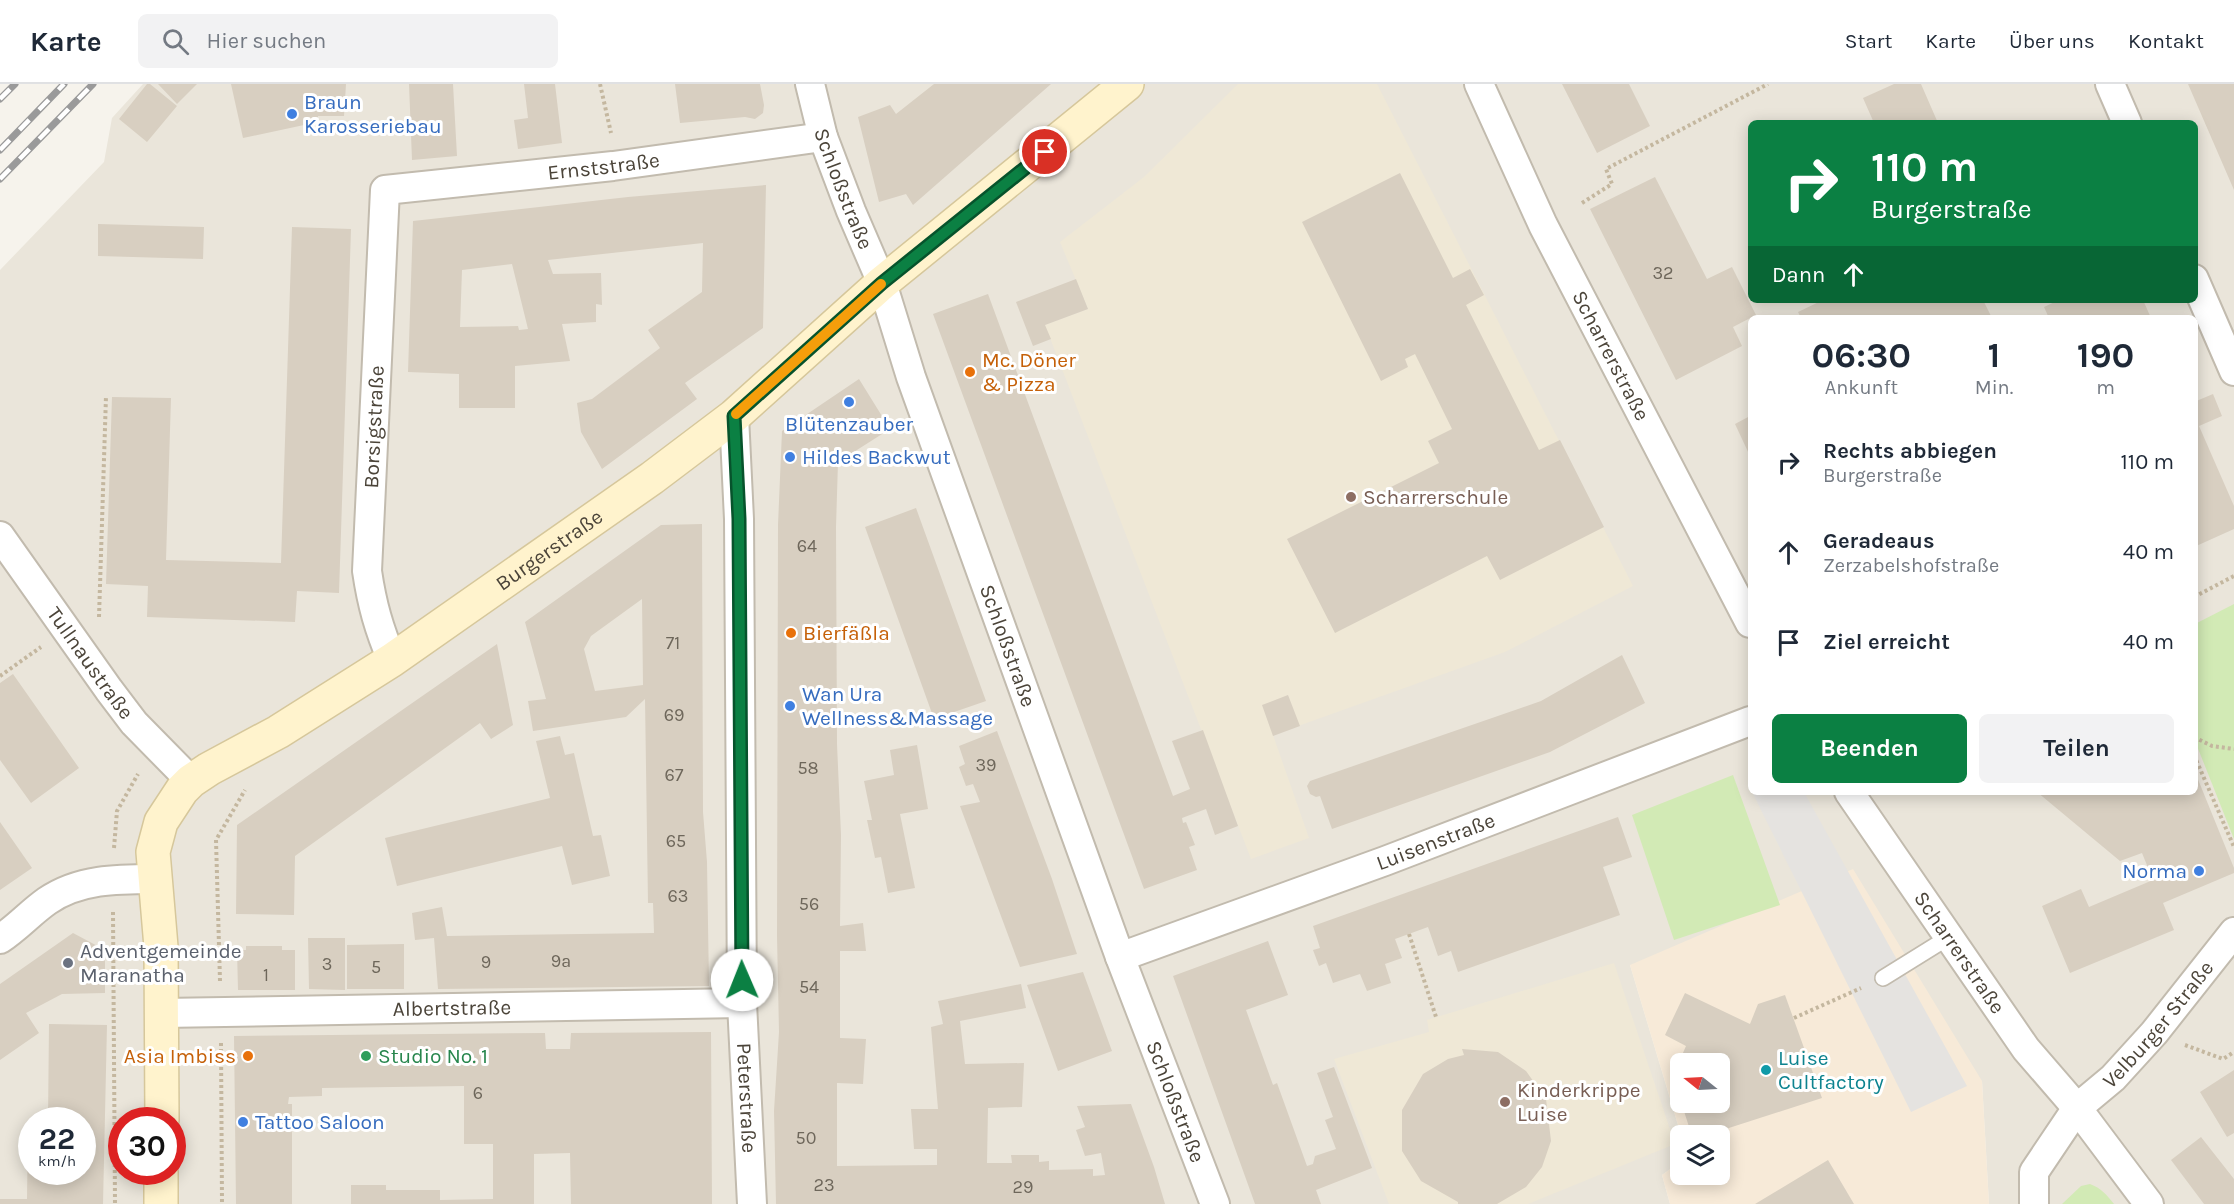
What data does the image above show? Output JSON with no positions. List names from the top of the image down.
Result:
{
  "streets": {
    "street": [
      "Ernststraße",
      "Schloßstraße",
      "Scharrerstraße",
      "Borsigstraße",
      "Burgerstraße",
      "Tullnaustraße",
      "Luisenstraße",
      "Albertstraße",
      "Velburger Straße",
      "Peterstraße"
    ]
  },
  "crossings": [
    ["Ernststraße", "Schloßstraße"],
    ["Ernststraße", "Borsigstraße"],
    ["Schloßstraße", "Burgerstraße"],
    ["Schloßstraße", "Luisenstraße"],
    ["Scharrerstraße", "Velburger Straße"],
    ["Borsigstraße", "Burgerstraße"],
    ["Burgerstraße", "Tullnaustraße"],
    ["Burgerstraße", "Albertstraße"],
    ["Burgerstraße", "Peterstraße"],
    ["Albertstraße", "Peterstraße"]
  ],
  "places": [
    "Braun Karosseriebau",
    "Mc. Döner & Pizza",
    "Blütenzauber",
    "Hildes Backwut",
    "Scharrerschule",
    "Bierfäßla",
    "Wan Ura Wellness&Massage",
    "Norma",
    "Adventgemeinde Maranatha",
    "Asia Imbiss",
    "Studio No. 1",
    "Luise Cultfactory",
    "Kinderkrippe Luise",
    "Tattoo Saloon"
  ],
  "house_numbers": [
    "32",
    "64",
    "71",
    "69",
    "39",
    "58",
    "67",
    "65",
    "63",
    "56",
    "9a",
    "9",
    "3",
    "5",
    "1",
    "54",
    "6",
    "50",
    "23",
    "29"
  ],
  "north": "left",
  "page": {
    "header": "Karte",
    "search": "Hier suchen",
    "nav": [
      "Start",
      "Karte",
      "Über uns",
      "Kontakt"
    ],
    "turn": ["110 m", "Burgerstraße"],
    "then": "Dann",
    "eta": [
      "06:30",
      "Ankunft",
      "1",
      "Min.",
      "190",
      "m"
    ],
    "list": [
      {
        "name": "Rechts abbiegen",
        "note": "Burgerstraße",
        "value": "110 m"
      },
      {
        "name": "Geradeaus",
        "note": "Zerzabelshofstraße",
        "value": "40 m"
      },
      {
        "name": "Ziel erreicht",
        "value": "40 m"
      }
    ],
    "buttons": ["Beenden", "Teilen"],
    "speed": "22 km/h",
    "limit": "30"
  }
}
